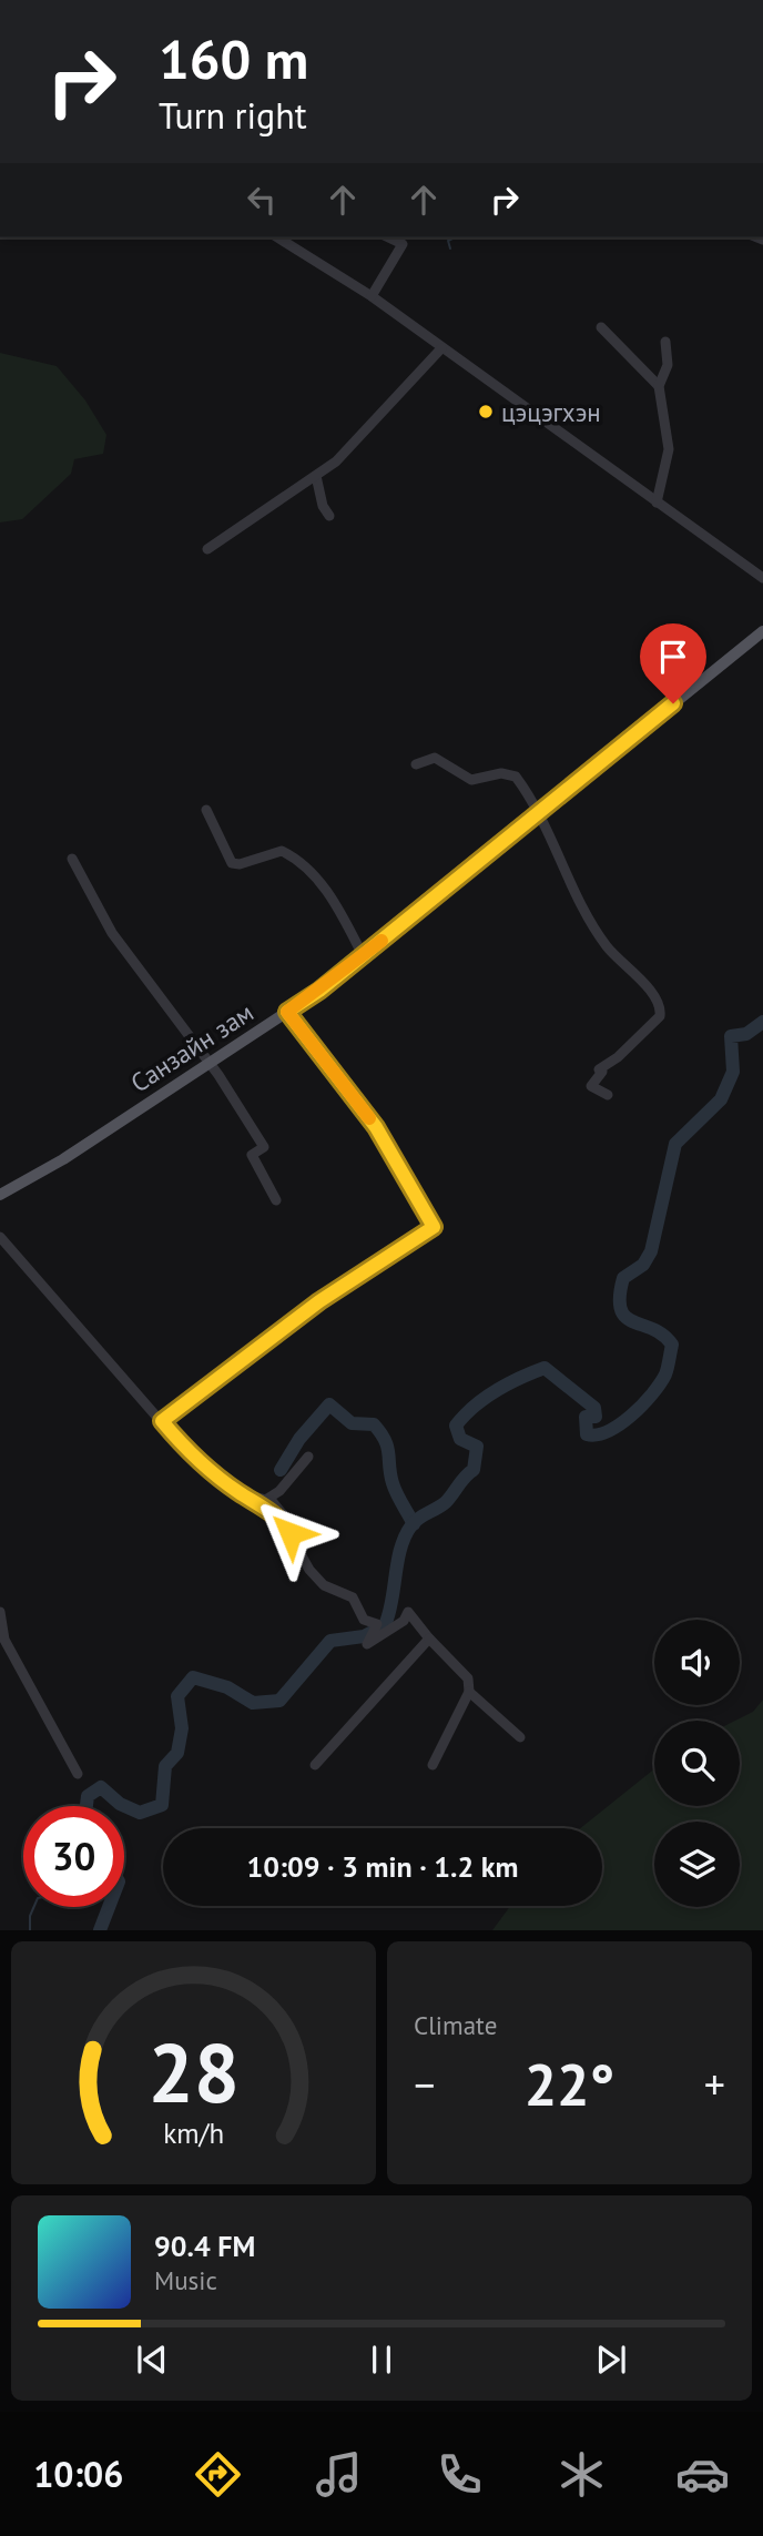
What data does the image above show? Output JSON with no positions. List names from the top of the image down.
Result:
{
  "streets": {
    "main road": ["Санзайн зам"]
  },
  "places": ["цэцэгхэн"],
  "page": {
    "turn": ["160 m", "Turn right"],
    "limit": "30",
    "trip": "10:09 · 3 min · 1.2 km",
    "tile": "Climate",
    "heat": ["−", "22°", "+"],
    "song": ["90.4 FM", "Music"],
    "tabs": "10:06",
    "gauge": ["28", "km/h"]
  }
}
